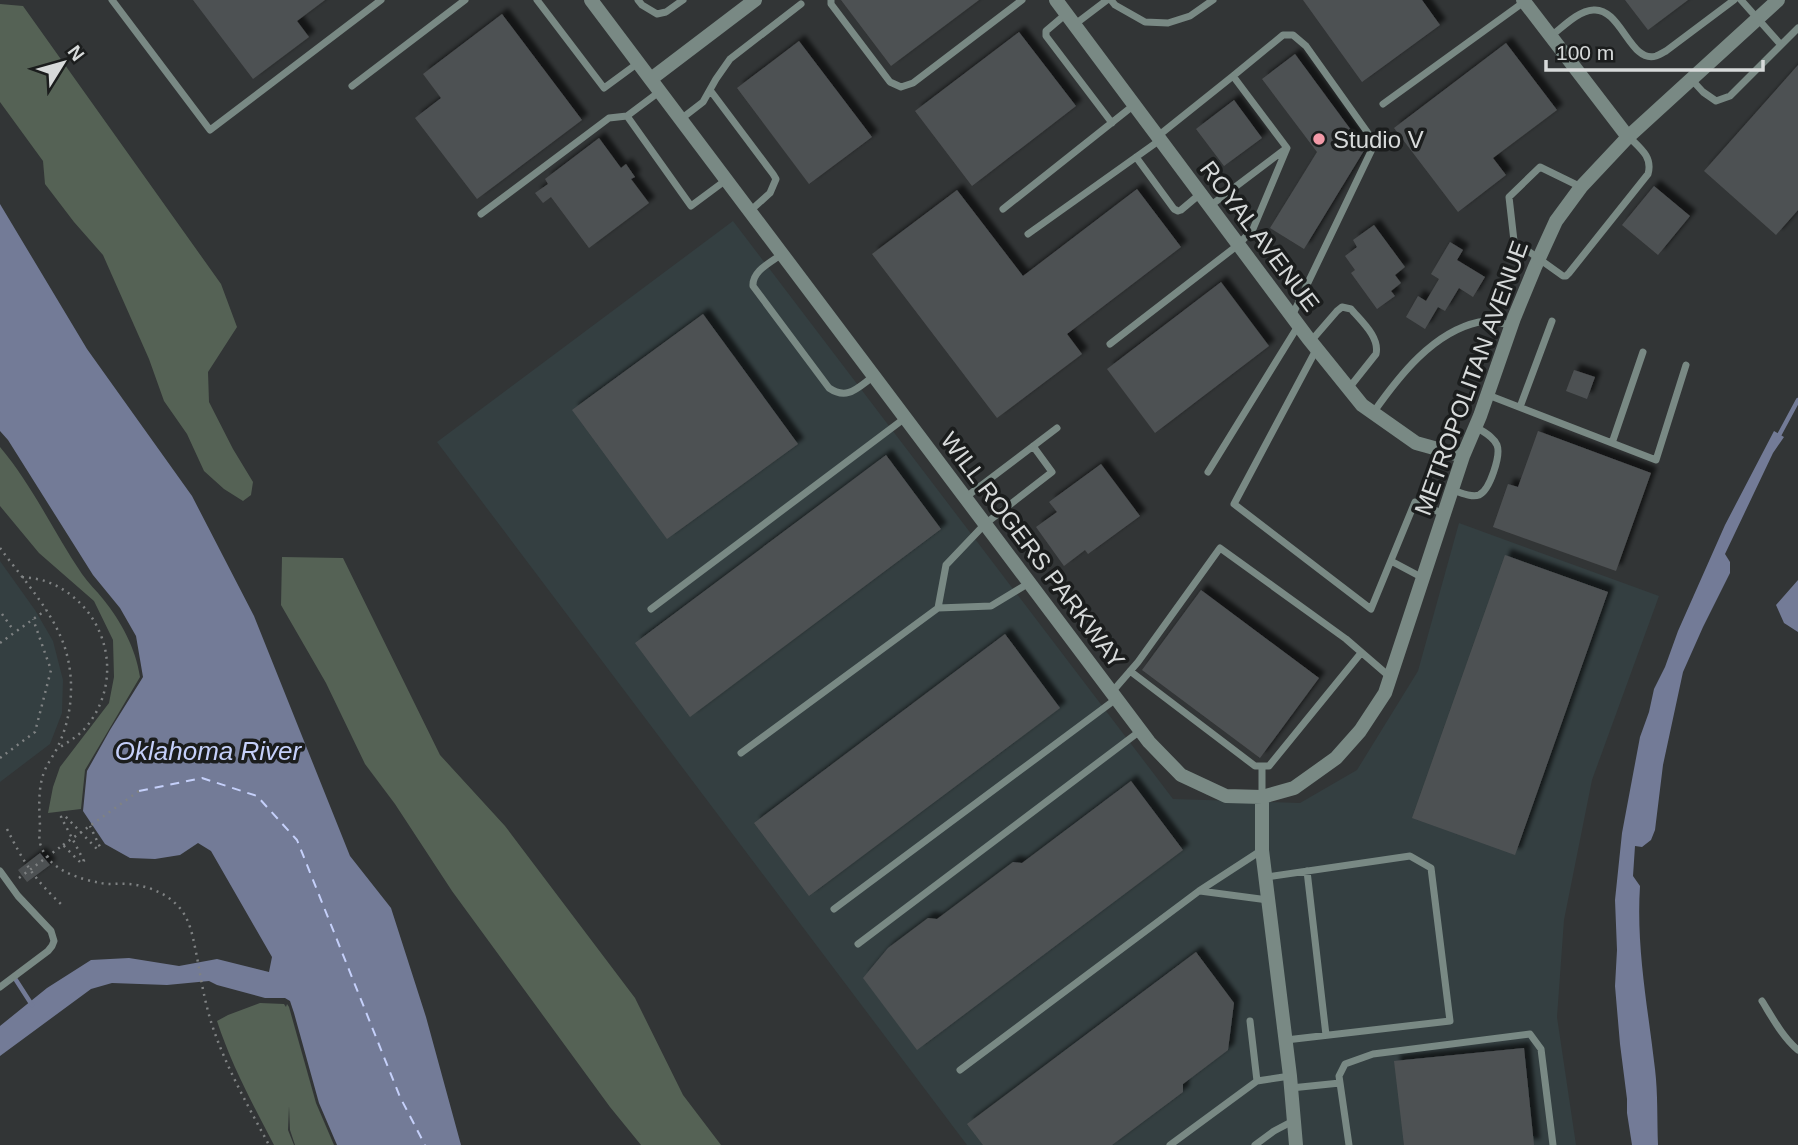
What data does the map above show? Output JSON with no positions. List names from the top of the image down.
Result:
{
  "streets": {
    "street": ["ROYAL AVENUE", "METROPOLITAN AVENUE", "WILL ROGERS PARKWAY"]
  },
  "crossings": [
    ["ROYAL AVENUE", "METROPOLITAN AVENUE"],
    ["METROPOLITAN AVENUE", "WILL ROGERS PARKWAY"]
  ],
  "water": ["Oklahoma River"],
  "places": ["Studio V"],
  "scale_bar": "100 m",
  "north": "top right"
}
